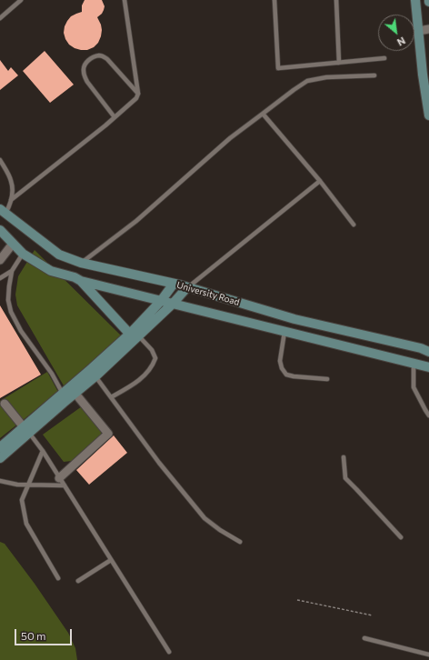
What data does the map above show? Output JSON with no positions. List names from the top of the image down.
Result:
{
  "streets": {
    "main road": ["University Road"]
  },
  "scale_bar": "50 m",
  "north": "bottom right"
}
